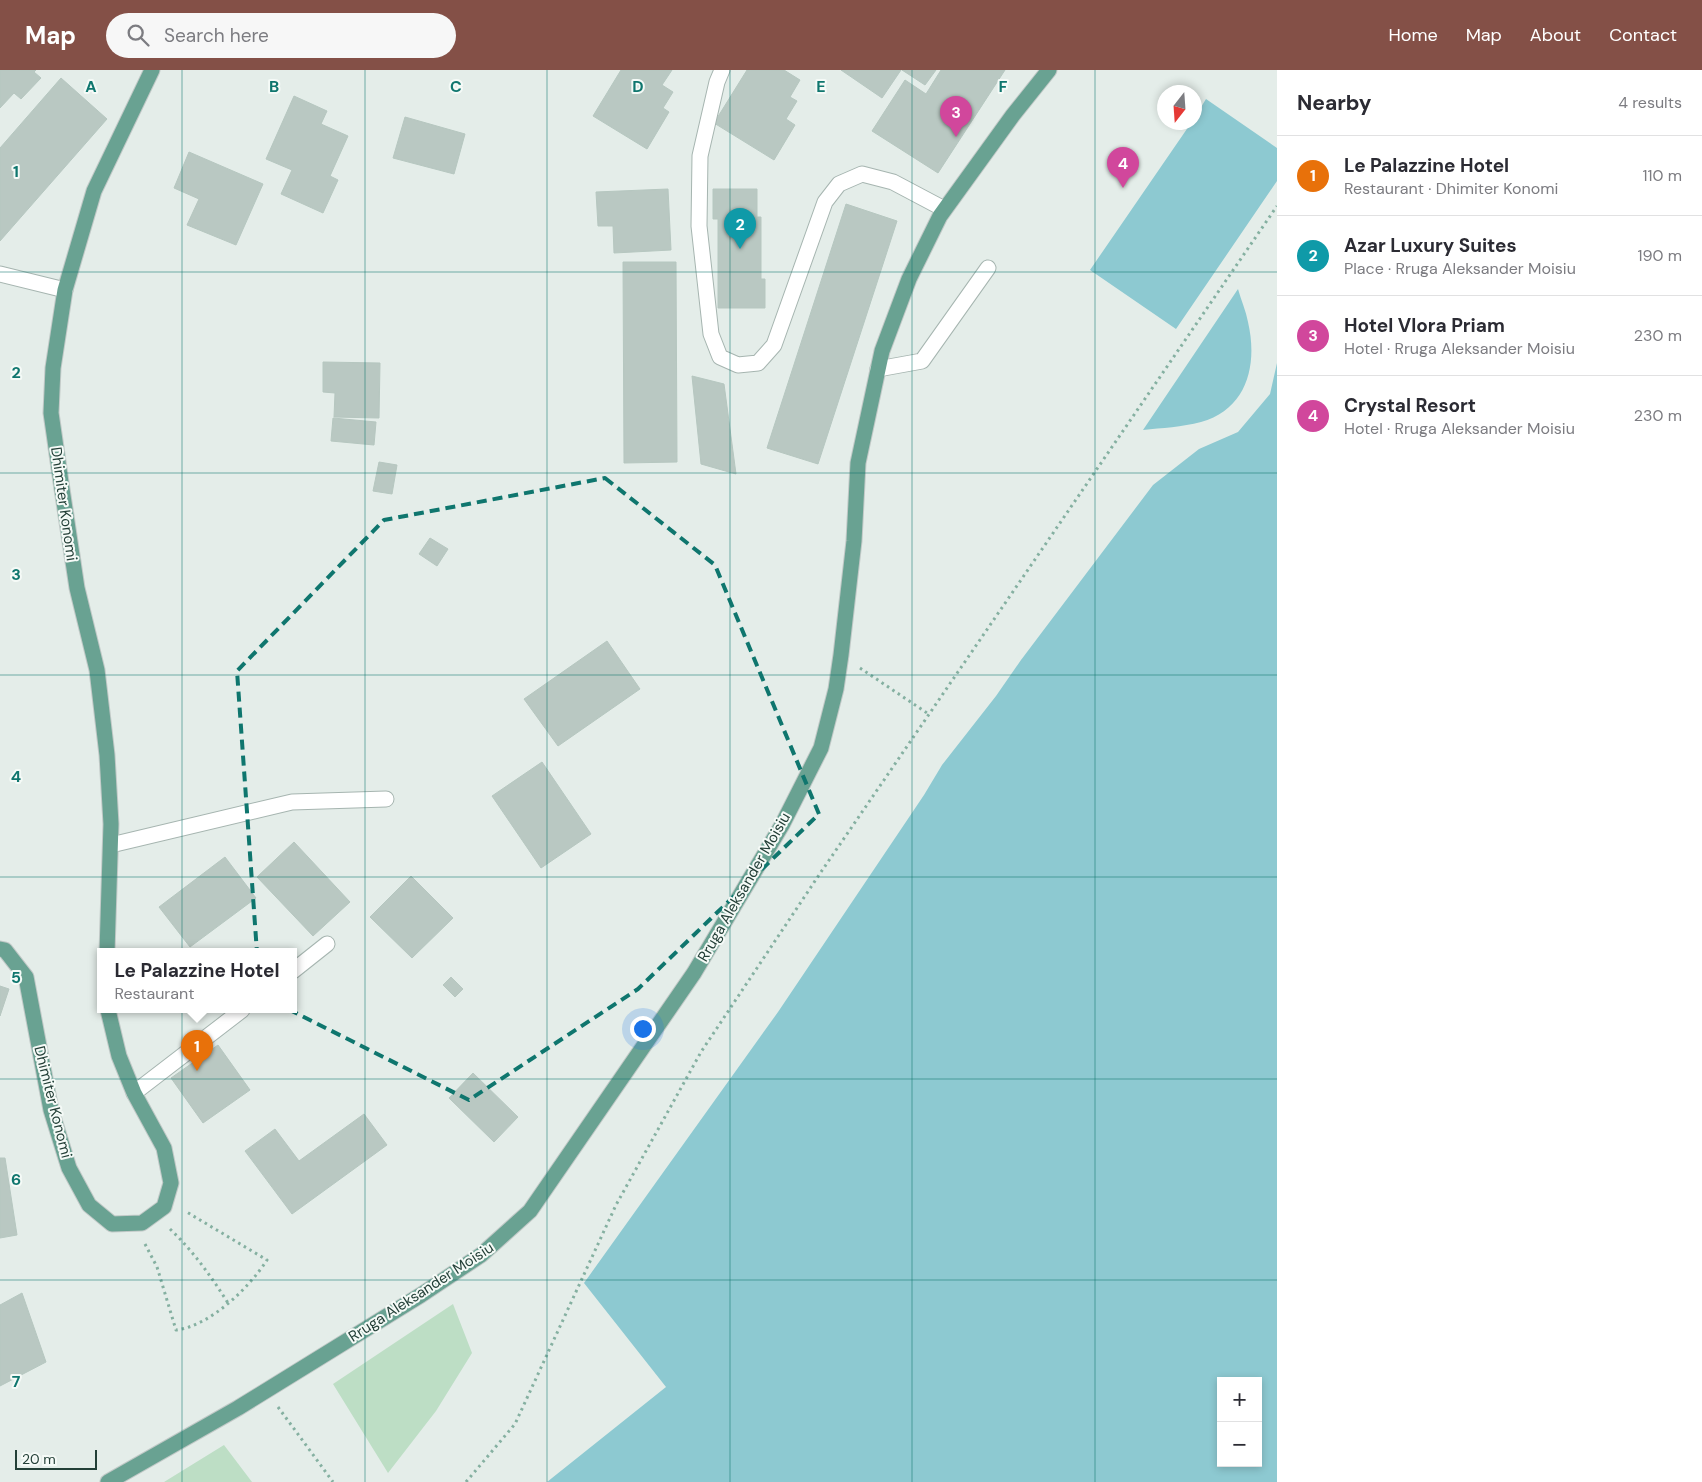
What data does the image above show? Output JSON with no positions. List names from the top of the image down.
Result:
{
  "streets": {
    "main road": ["Dhimiter Konomi", "Rruga Aleksander Moisiu"]
  },
  "scale_bar": "20 m",
  "north": "bottom",
  "page": {
    "header": "Map",
    "search": "Search here",
    "nav": [
      "Home",
      "Map",
      "About",
      "Contact"
    ],
    "heading": ["Nearby", "4 results"],
    "pins": [
      "3",
      "4",
      "2",
      "1"
    ],
    "list": [
      {
        "mark": "1",
        "name": "Le Palazzine Hotel",
        "note": "Restaurant · Dhimiter Konomi",
        "value": "110 m"
      },
      {
        "mark": "2",
        "name": "Azar Luxury Suites",
        "note": "Place · Rruga Aleksander Moisiu",
        "value": "190 m"
      },
      {
        "mark": "3",
        "name": "Hotel Vlora Priam",
        "note": "Hotel · Rruga Aleksander Moisiu",
        "value": "230 m"
      },
      {
        "mark": "4",
        "name": "Crystal Resort",
        "note": "Hotel · Rruga Aleksander Moisiu",
        "value": "230 m"
      }
    ],
    "popup": ["Le Palazzine Hotel", "Restaurant"],
    "map_buttons": ["+", "−"],
    "scale": "20 m"
  },
  "grid": {
    "columns": [
      "A",
      "B",
      "C",
      "D",
      "E",
      "F"
    ],
    "rows": [
      "1",
      "2",
      "3",
      "4",
      "5",
      "6",
      "7"
    ]
  }
}
